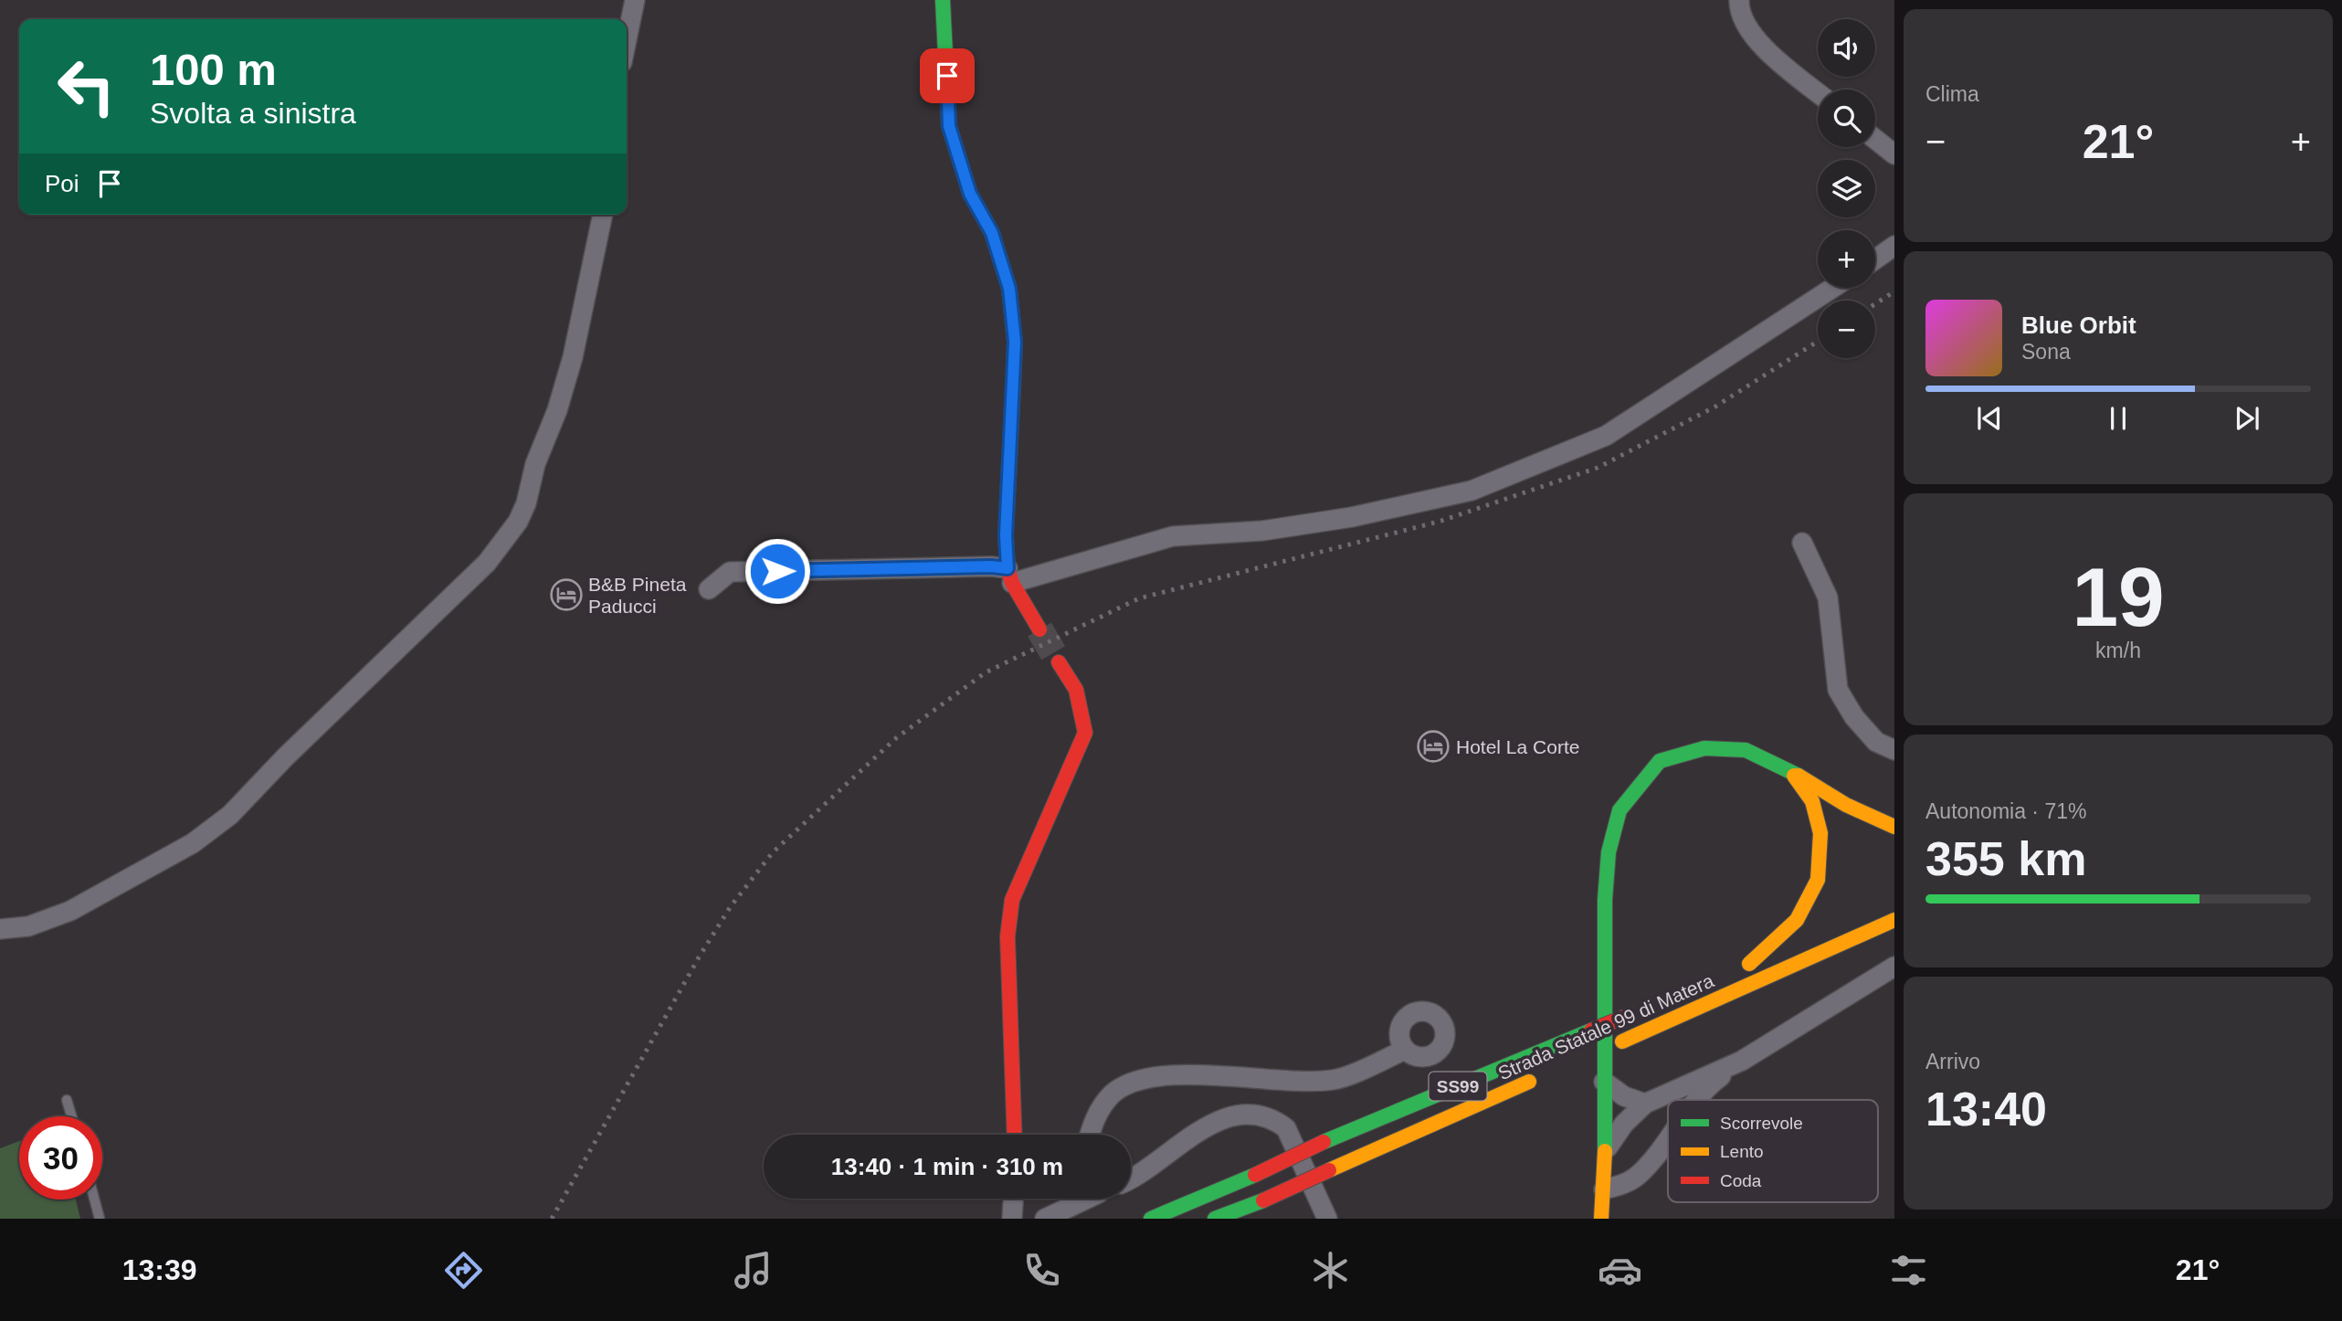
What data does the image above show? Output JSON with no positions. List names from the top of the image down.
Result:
{
  "streets": {
    "main road": ["Strada Statale 99 di Matera", "SS99"]
  },
  "places": {
    "hotel": ["B&B Pineta Paducci", "Hotel La Corte"]
  },
  "legend": ["Scorrevole", "Lento", "Coda"],
  "page": {
    "tile": [
      "Clima",
      ["19", "km/h"],
      ["Autonomia · 71%", "355 km"],
      ["Arrivo", "13:40"]
    ],
    "map_buttons": ["+", "−"],
    "turn": ["100 m", "Svolta a sinistra"],
    "heat": ["−", "21°", "+"],
    "then": "Poi",
    "song": ["Blue Orbit", "Sona"],
    "limit": "30",
    "trip": "13:40 · 1 min · 310 m",
    "tabs": ["13:39", "21°"]
  }
}
